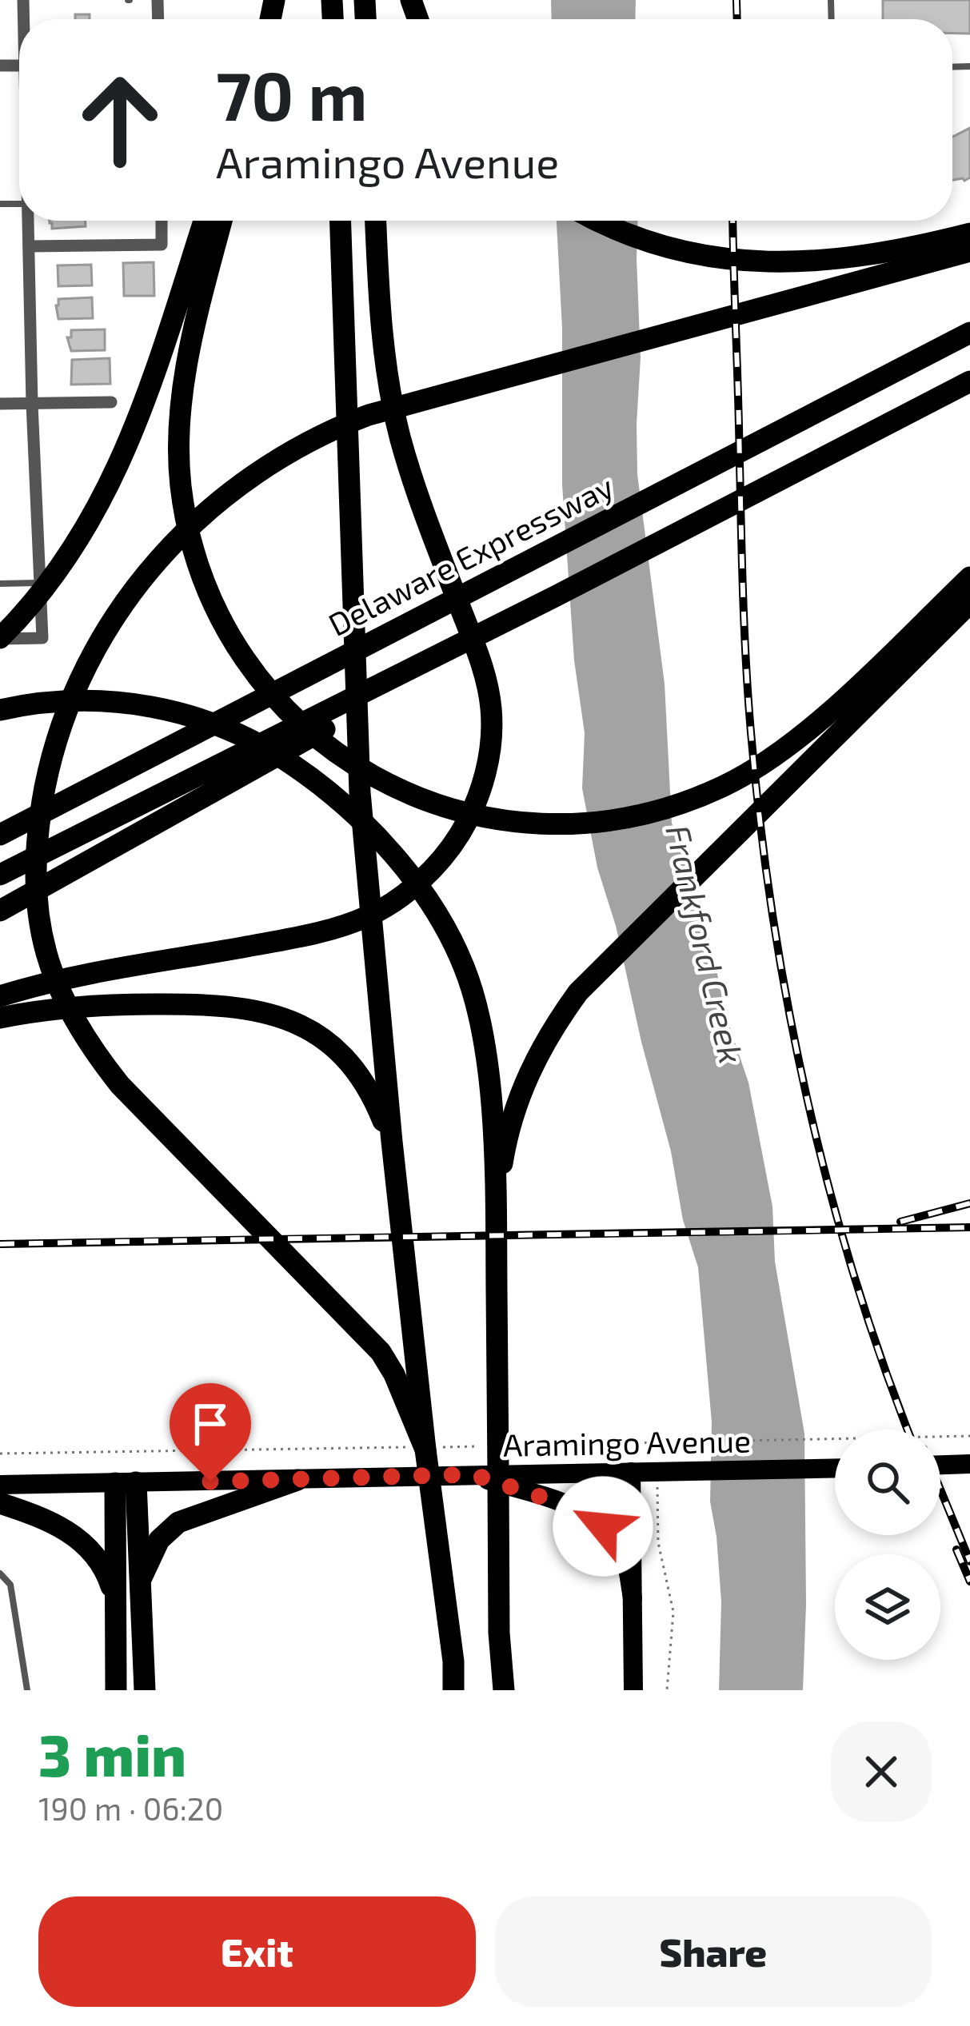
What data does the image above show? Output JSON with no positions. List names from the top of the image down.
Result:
{
  "streets": {
    "highway": ["Delaware Expressway"],
    "main road": ["Aramingo Avenue"]
  },
  "water": ["Frankford Creek"],
  "page": {
    "turn": ["70 m", "Aramingo Avenue"],
    "heading": ["3 min", "190 m · 06:20"],
    "buttons": ["Exit", "Share"]
  }
}
